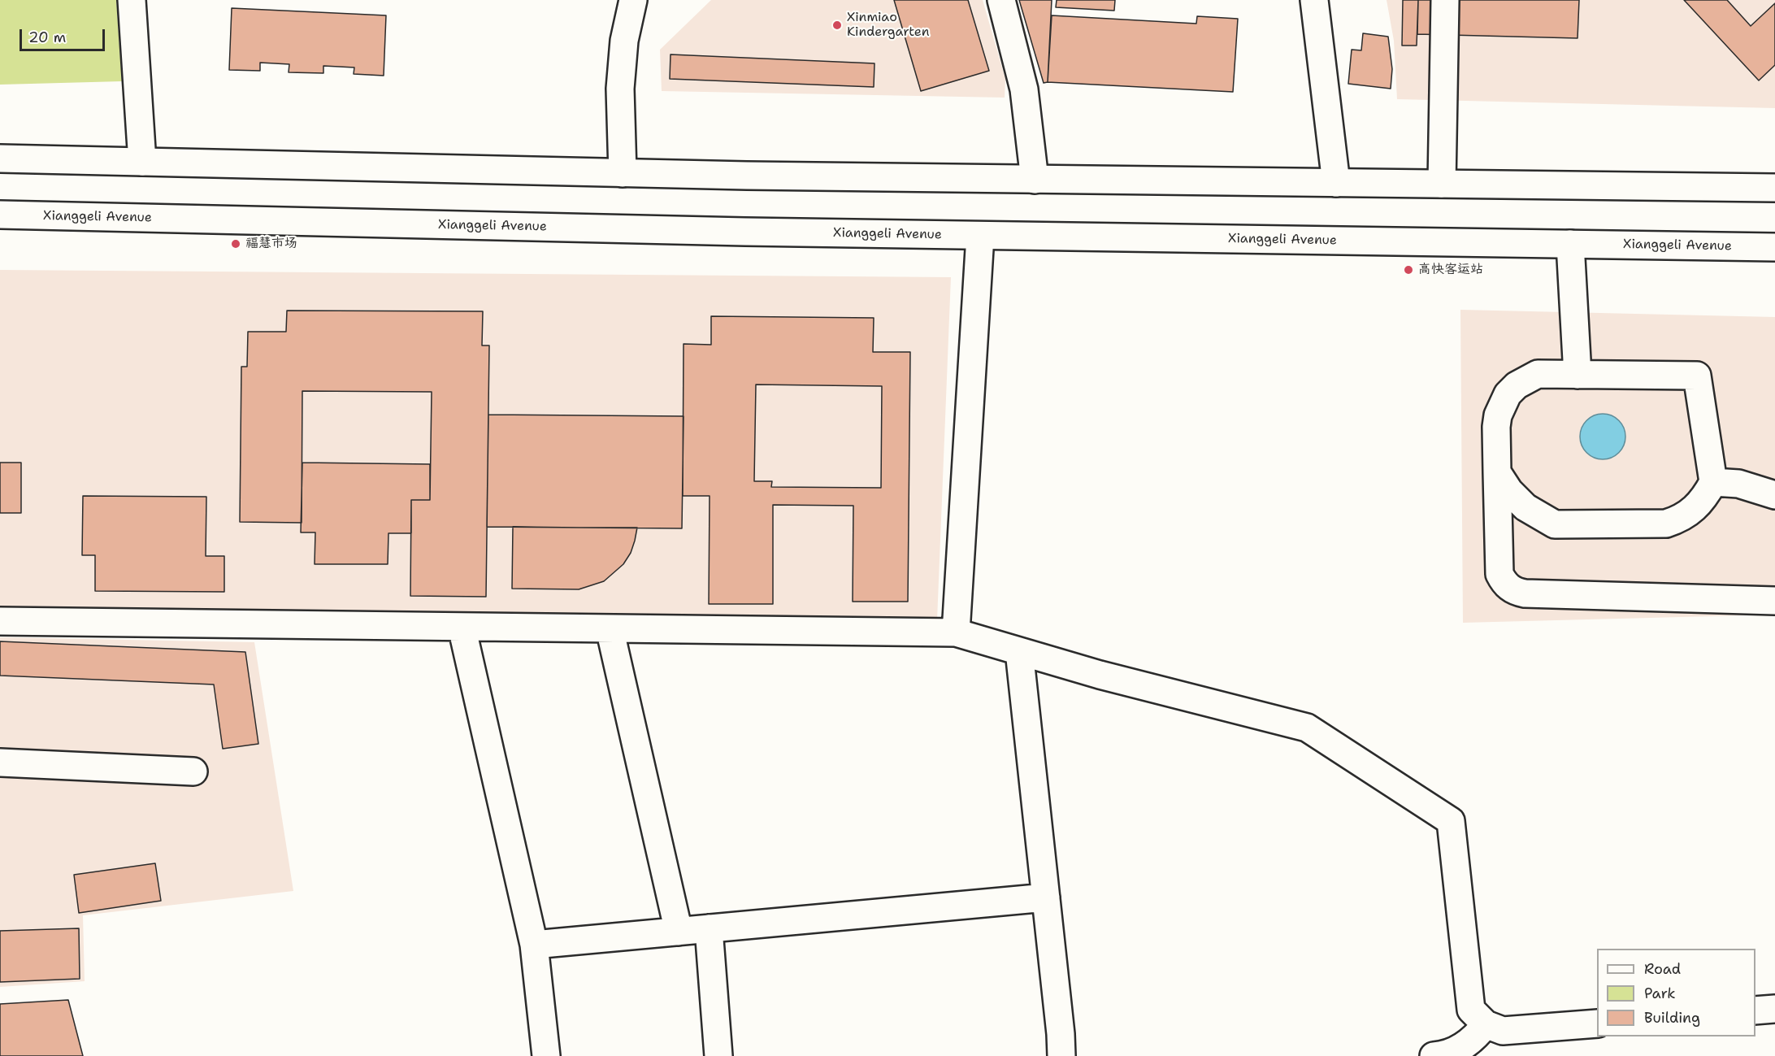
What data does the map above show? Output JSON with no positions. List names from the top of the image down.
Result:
{
  "streets": {
    "main road": ["Xianggeli Avenue"]
  },
  "places": ["Xinmiao Kindergarten", "福慧市场", "高快客运站"],
  "legend": ["Road", "Park", "Building"],
  "scale_bar": "20 m"
}
